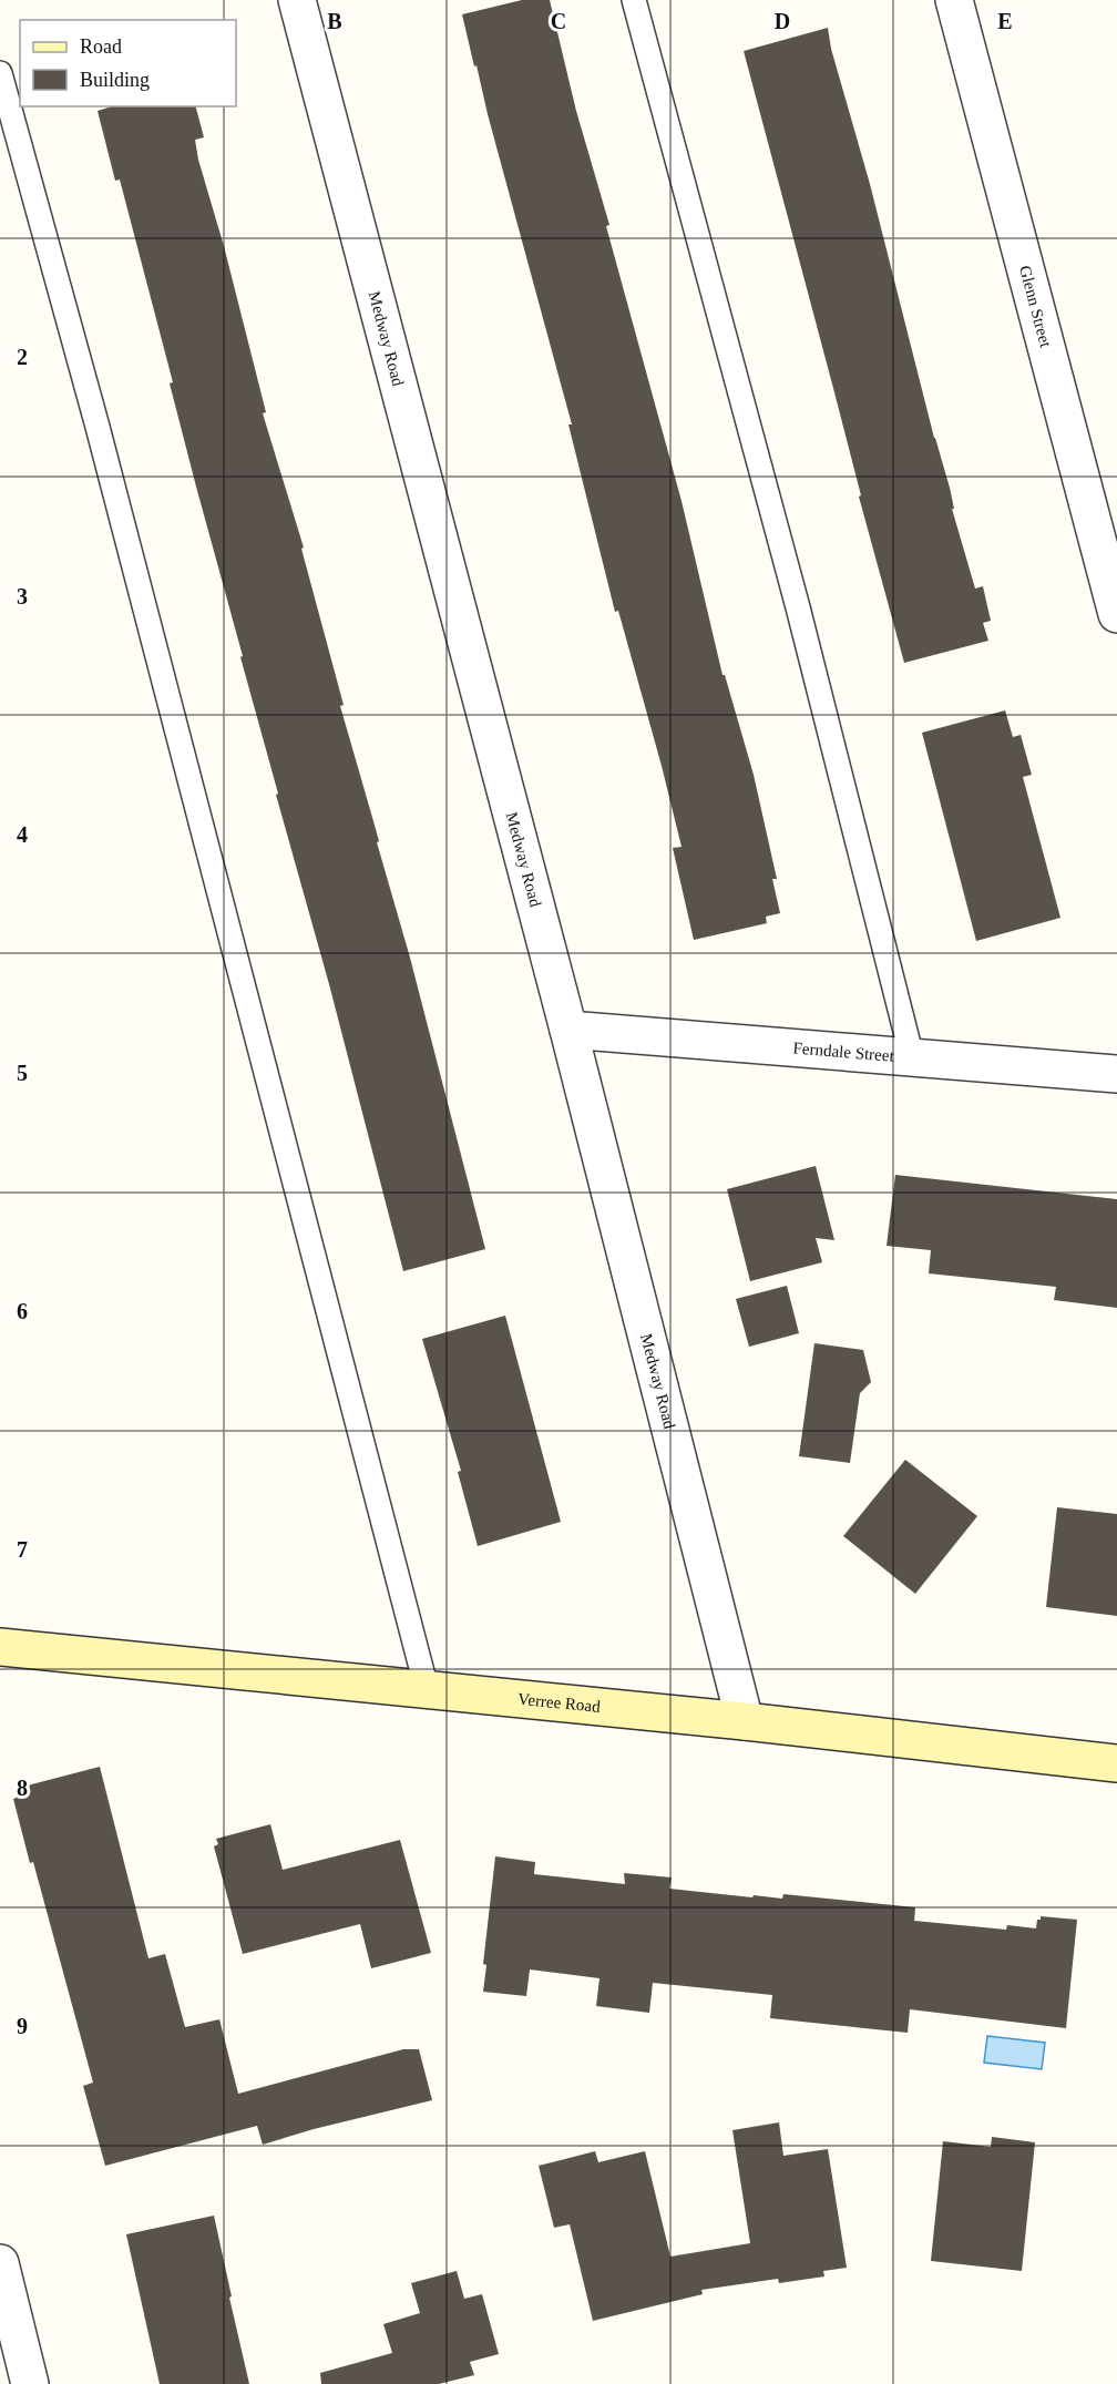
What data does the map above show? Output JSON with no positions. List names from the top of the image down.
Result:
{
  "streets": {
    "main road": ["Verree Road"],
    "street": ["Glenn Street", "Medway Road", "Ferndale Street"]
  },
  "crossings": [
    ["Medway Road", "Ferndale Street"],
    ["Medway Road", "Verree Road"]
  ],
  "legend": ["Road", "Building"],
  "grid": {
    "columns": [
      "B",
      "C",
      "D",
      "E"
    ],
    "rows": [
      "2",
      "3",
      "4",
      "5",
      "6",
      "7",
      "8",
      "9"
    ]
  }
}
